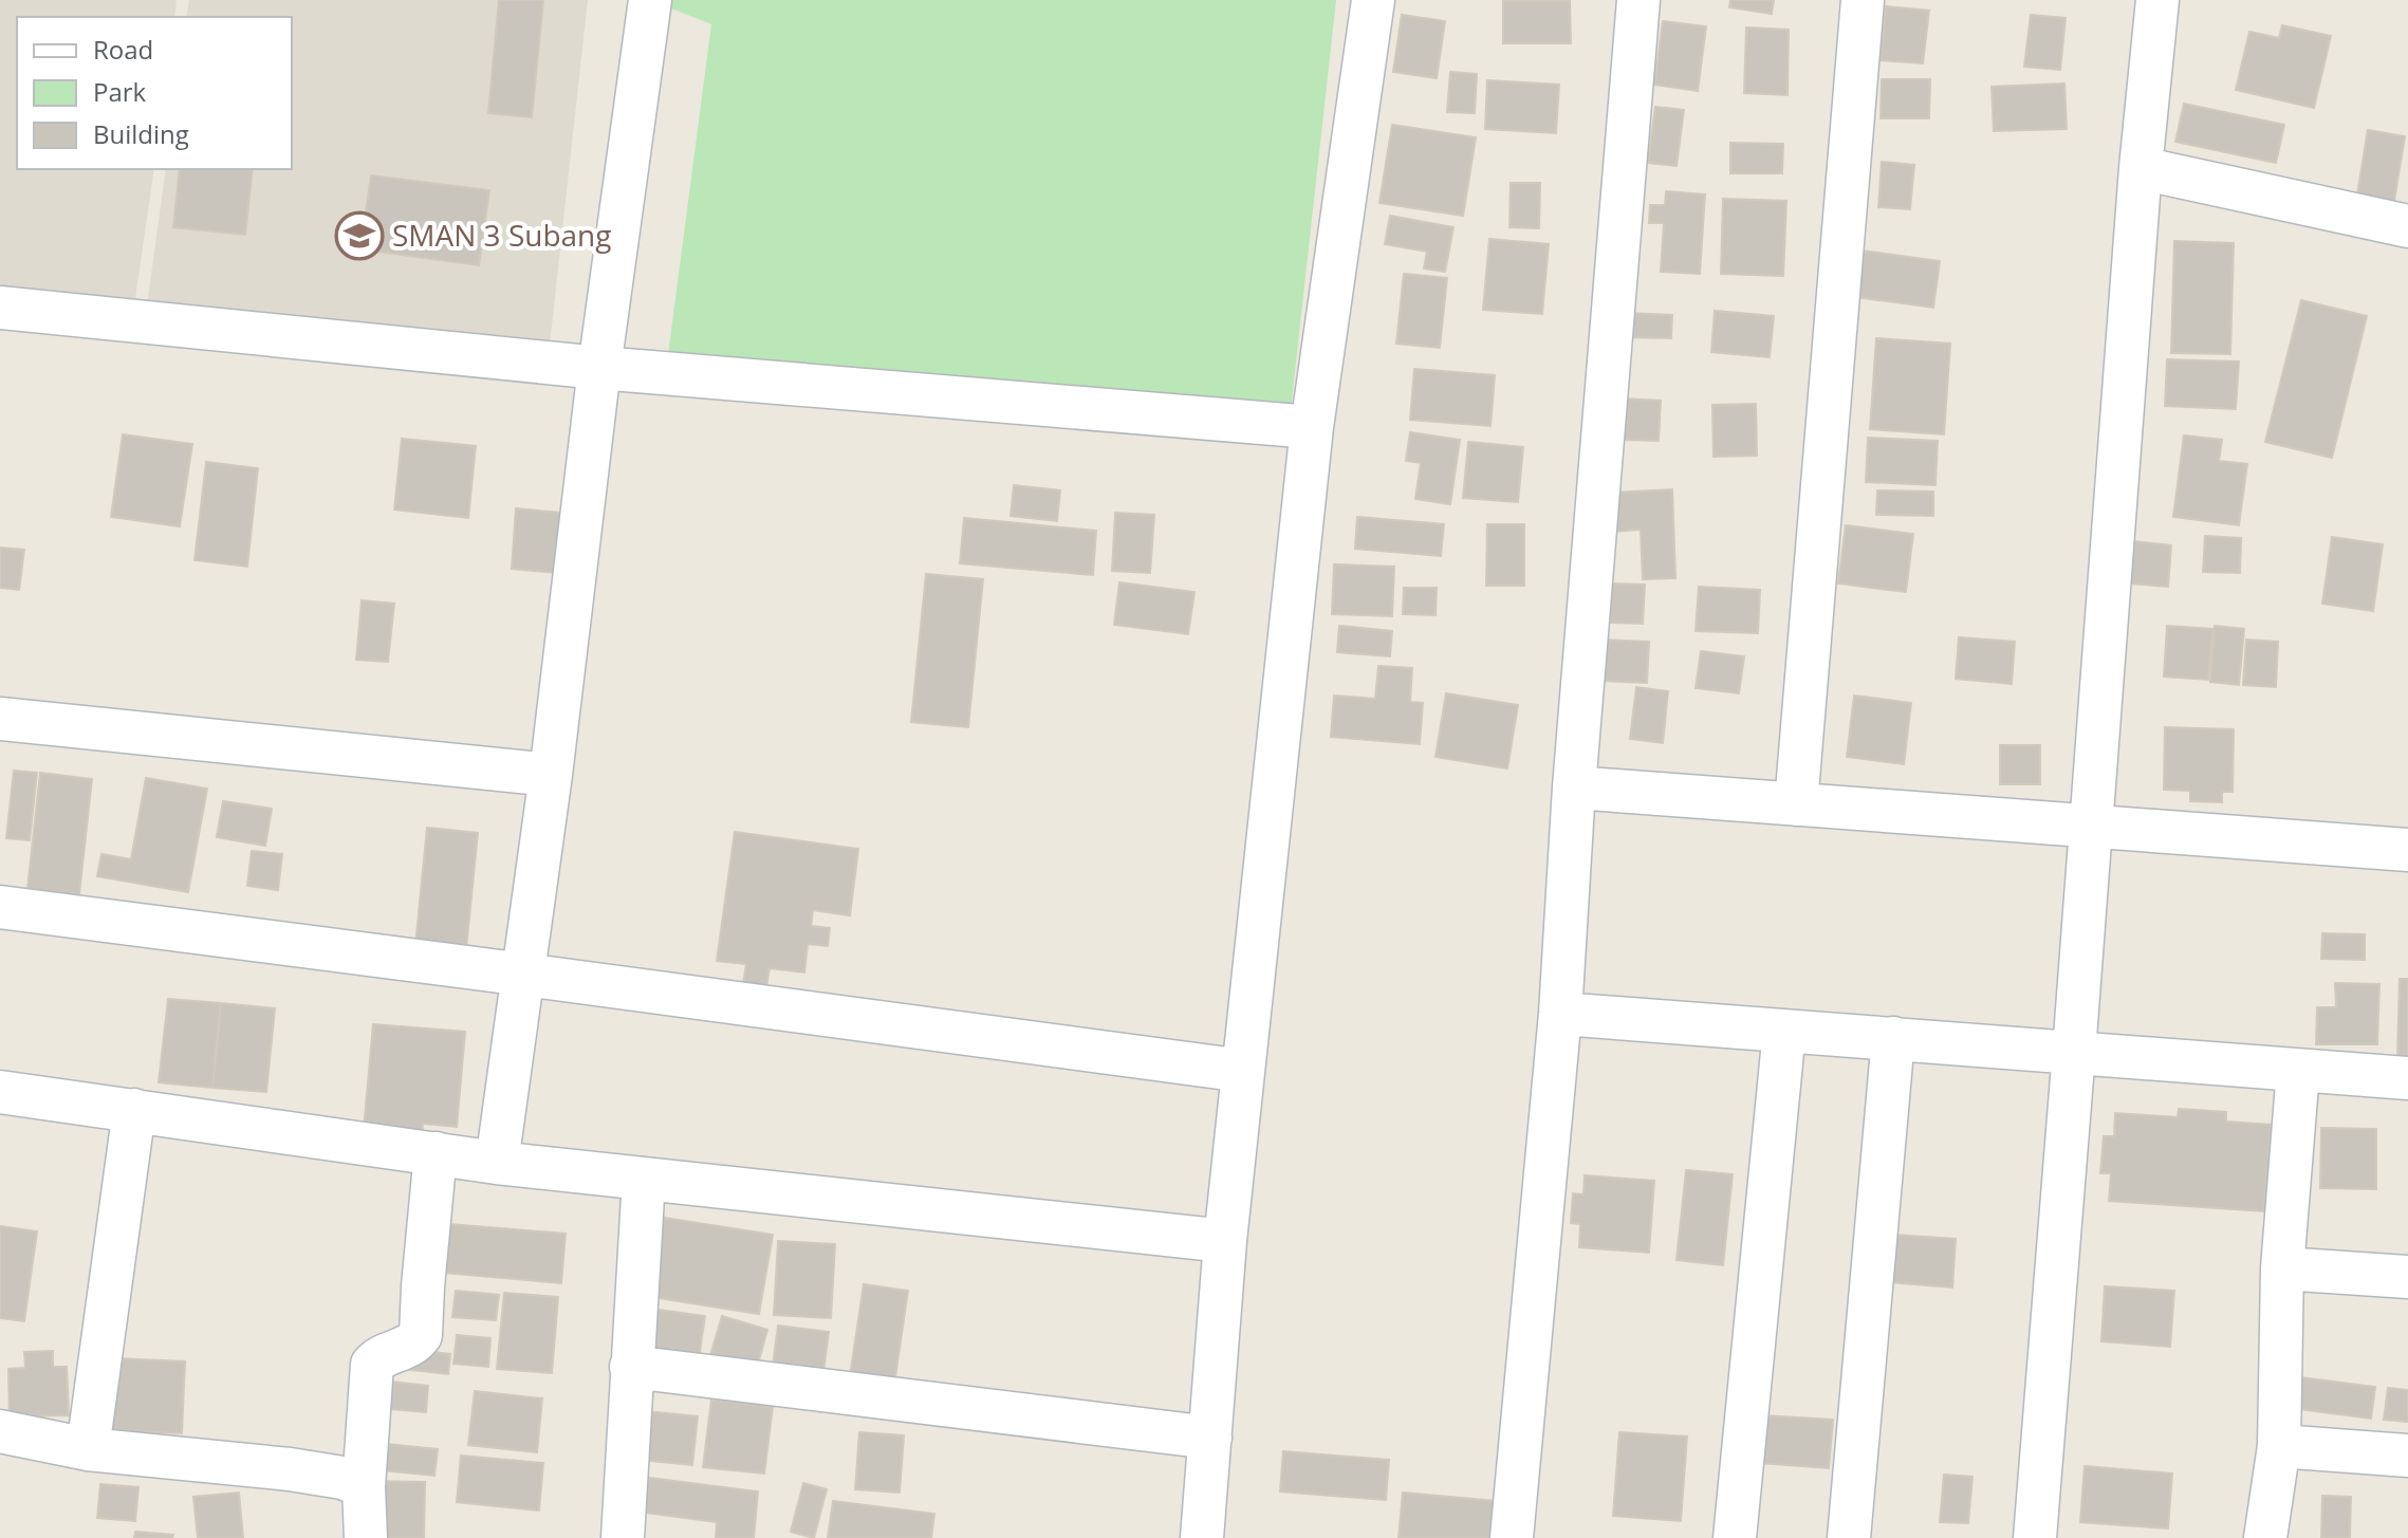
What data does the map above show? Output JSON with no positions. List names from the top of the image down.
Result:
{
  "places": {
    "school or university": ["SMAN 3 Subang"]
  },
  "legend": ["Road", "Park", "Building"]
}
